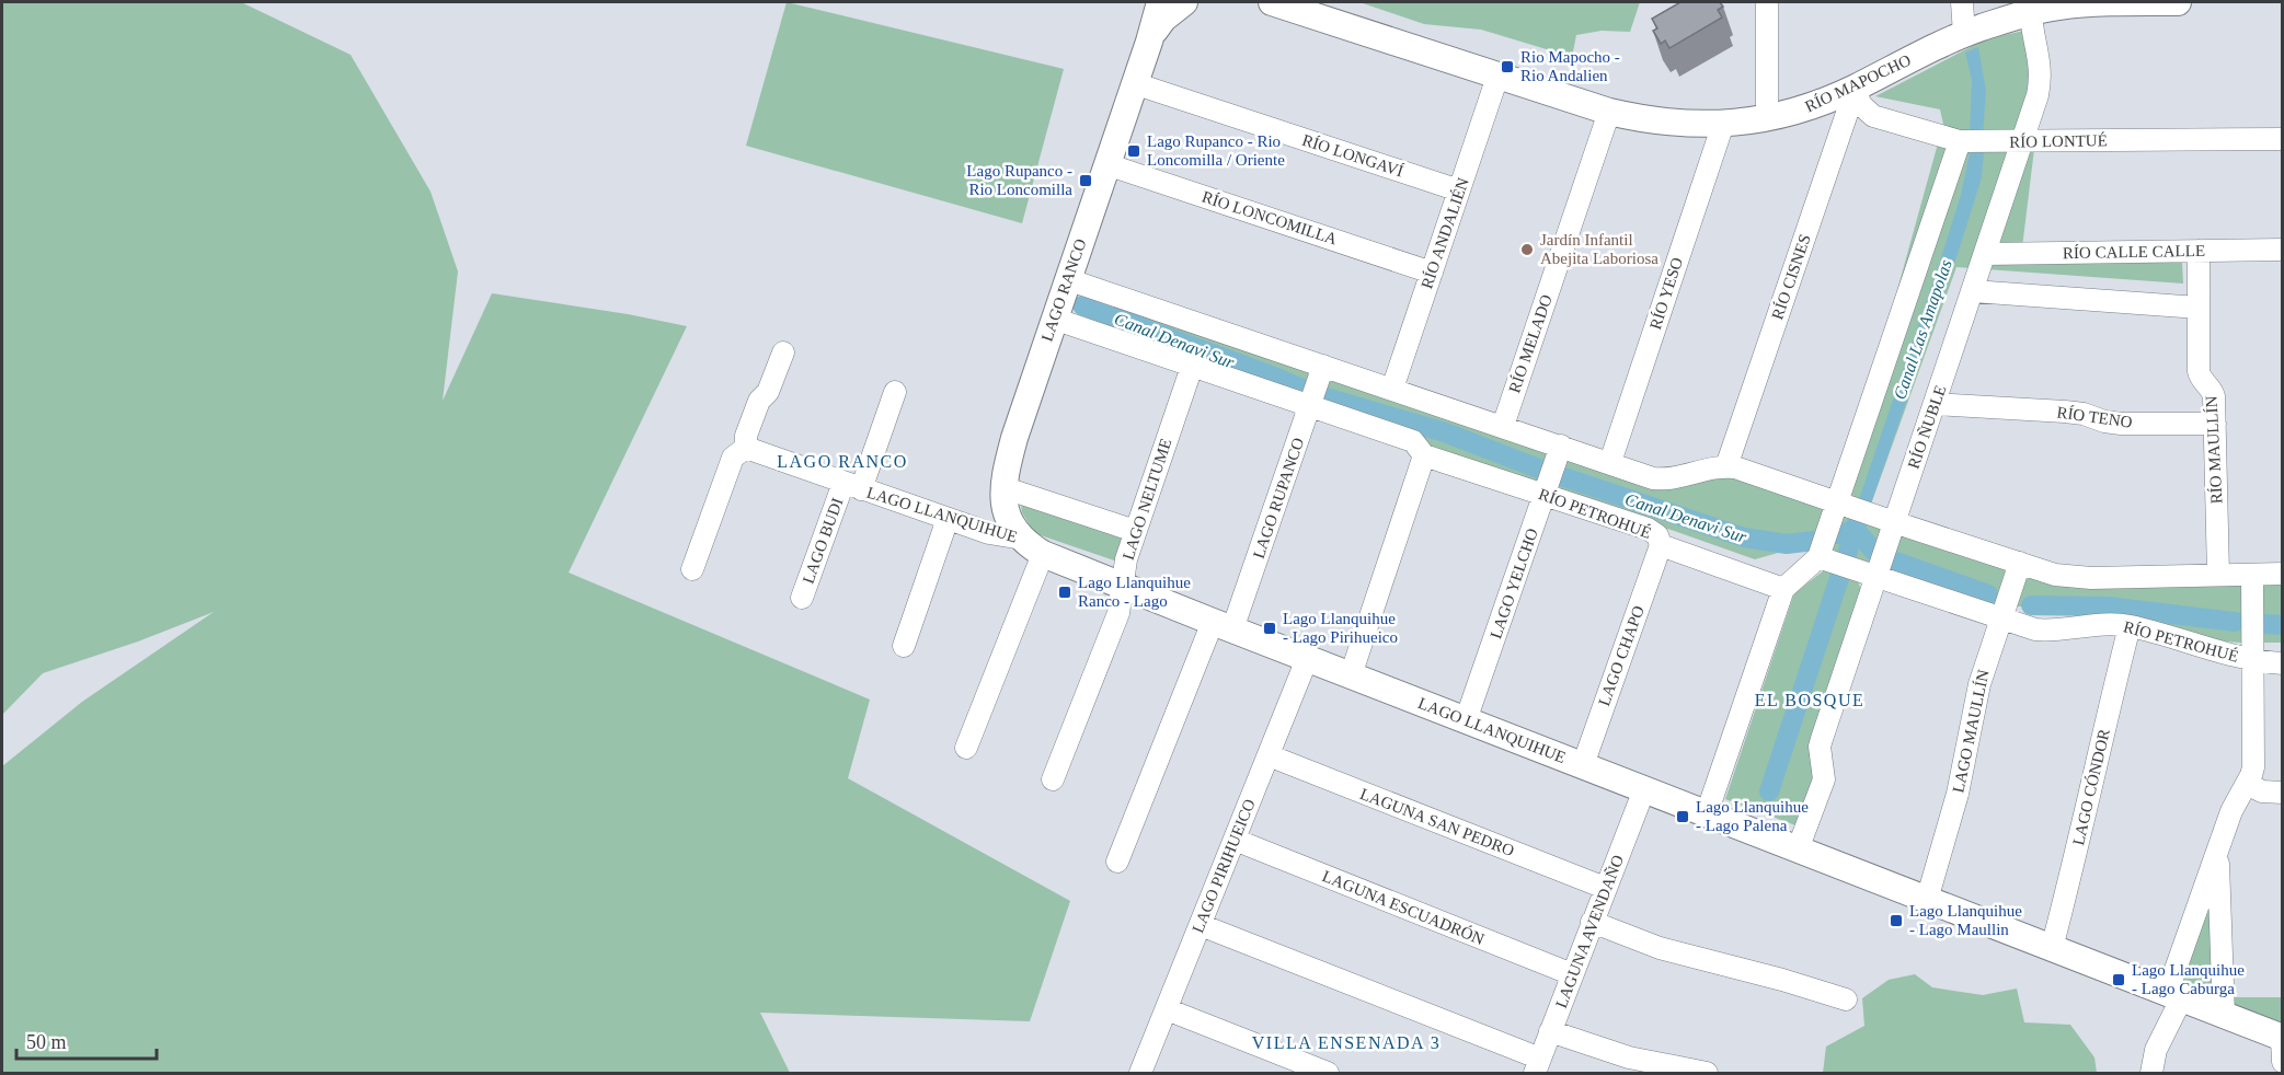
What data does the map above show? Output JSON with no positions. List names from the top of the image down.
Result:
{
  "streets": {
    "street": [
      "RÍO MAPOCHO",
      "RÍO LONTUÉ",
      "RÍO LONGAVÍ",
      "RÍO LONCOMILLA",
      "RÍO ANDALIÉN",
      "RÍO CALLE CALLE",
      "RÍO CISNES",
      "LAGO RANCO",
      "RÍO YESO",
      "RÍO MELADO",
      "RÍO TENO",
      "RÍO ÑUBLE",
      "RÍO MAULLÍN",
      "LAGO RUPANCO",
      "LAGO NELTUME",
      "RÍO PETROHUÉ",
      "LAGO LLANQUIHUE",
      "LAGO BUDI",
      "LAGO YELCHO",
      "LAGO CHAPO",
      "LAGO MAULLÍN",
      "LAGO CÓNDOR",
      "LAGUNA SAN PEDRO",
      "LAGO PIRIHUEICO",
      "LAGUNA ESCUADRÓN",
      "LAGUNA AVENDAÑO"
    ]
  },
  "crossings": [
    ["RÍO MAPOCHO", "RÍO LONTUÉ"],
    ["RÍO MAPOCHO", "RÍO ANDALIÉN"],
    ["RÍO MAPOCHO", "RÍO CISNES"],
    ["RÍO MAPOCHO", "RÍO YESO"],
    ["RÍO MAPOCHO", "RÍO MELADO"],
    ["RÍO MAPOCHO", "RÍO ÑUBLE"],
    ["RÍO LONTUÉ", "RÍO CISNES"],
    ["RÍO LONTUÉ", "RÍO ÑUBLE"],
    ["RÍO LONGAVÍ", "RÍO ANDALIÉN"],
    ["RÍO LONGAVÍ", "LAGO RANCO"],
    ["RÍO LONCOMILLA", "RÍO ANDALIÉN"],
    ["RÍO LONCOMILLA", "LAGO RANCO"],
    ["RÍO CALLE CALLE", "RÍO ÑUBLE"],
    ["RÍO CALLE CALLE", "RÍO MAULLÍN"],
    ["LAGO RANCO", "RÍO PETROHUÉ"],
    ["LAGO RANCO", "LAGO LLANQUIHUE"],
    ["RÍO TENO", "RÍO ÑUBLE"],
    ["RÍO TENO", "RÍO MAULLÍN"],
    ["RÍO ÑUBLE", "RÍO PETROHUÉ"],
    ["RÍO ÑUBLE", "LAGO LLANQUIHUE"],
    ["LAGO RUPANCO", "RÍO PETROHUÉ"],
    ["LAGO RUPANCO", "LAGO LLANQUIHUE"],
    ["LAGO NELTUME", "RÍO PETROHUÉ"],
    ["LAGO NELTUME", "LAGO LLANQUIHUE"],
    ["RÍO PETROHUÉ", "LAGO YELCHO"],
    ["RÍO PETROHUÉ", "LAGO CHAPO"],
    ["RÍO PETROHUÉ", "LAGO MAULLÍN"],
    ["RÍO PETROHUÉ", "LAGO CÓNDOR"],
    ["LAGO LLANQUIHUE", "LAGO BUDI"],
    ["LAGO LLANQUIHUE", "LAGO YELCHO"],
    ["LAGO LLANQUIHUE", "LAGO CHAPO"],
    ["LAGO LLANQUIHUE", "LAGO MAULLÍN"],
    ["LAGO LLANQUIHUE", "LAGO CÓNDOR"],
    ["LAGO LLANQUIHUE", "LAGO PIRIHUEICO"],
    ["LAGO LLANQUIHUE", "LAGUNA AVENDAÑO"],
    ["LAGUNA SAN PEDRO", "LAGO PIRIHUEICO"],
    ["LAGUNA SAN PEDRO", "LAGUNA AVENDAÑO"],
    ["LAGO PIRIHUEICO", "LAGUNA ESCUADRÓN"],
    ["LAGUNA ESCUADRÓN", "LAGUNA AVENDAÑO"]
  ],
  "districts": ["LAGO RANCO", "EL BOSQUE", "VILLA ENSENADA 3"],
  "water": ["Canal Las Amapolas", "Canal Denavi Sur"],
  "places": {
    "transit": [
      "Rio Mapocho - Rio Andalien",
      "Lago Rupanco - Rio Loncomilla / Oriente",
      "Lago Rupanco - Rio Loncomilla",
      "Lago Llanquihue Ranco - Lago",
      "Lago Llanquihue - Lago Pirihueico",
      "Lago Llanquihue - Lago Palena",
      "Lago Llanquihue - Lago Maullin",
      "Lago Llanquihue - Lago Caburga"
    ],
    "other": ["Jardín Infantil Abejita Laboriosa"]
  },
  "scale_bar": "50 m"
}
